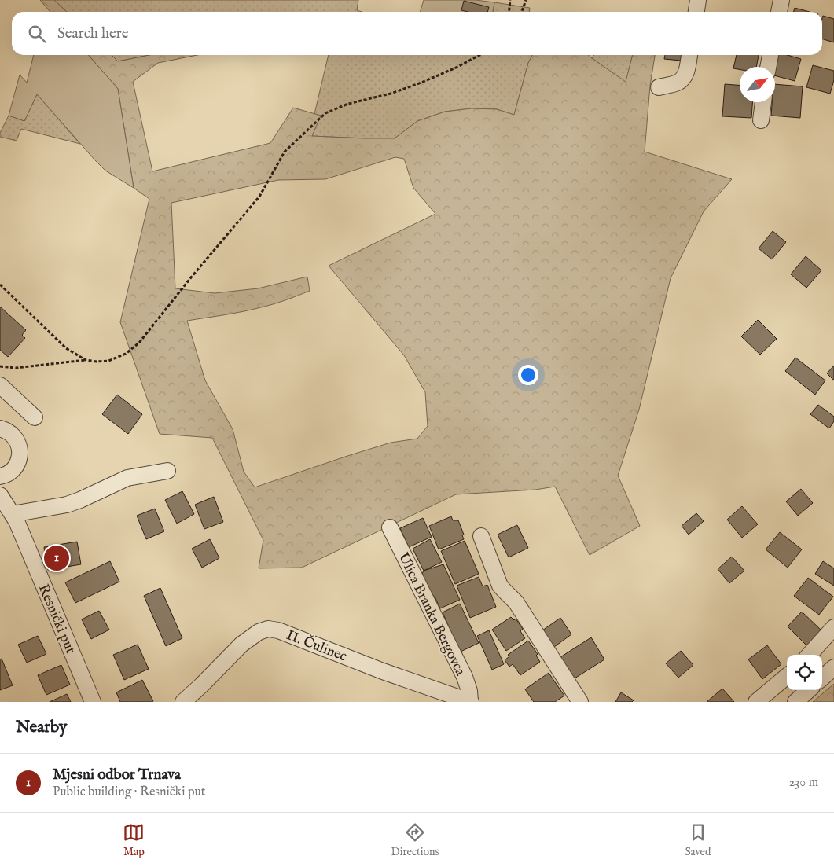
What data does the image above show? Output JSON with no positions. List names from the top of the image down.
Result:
{
  "streets": {
    "street": ["Ulica Branka Bergovca", "Resnički put", "II. Čulinec"]
  },
  "crossings": [
    ["Ulica Branka Bergovca", "II. Čulinec"]
  ],
  "north": "top right",
  "page": {
    "search": "Search here",
    "pins": "1",
    "heading": "Nearby",
    "list": [
      {
        "mark": "1",
        "name": "Mjesni odbor Trnava",
        "note": "Public building · Resnički put",
        "value": "230 m"
      }
    ],
    "nav": ["Map", "Directions", "Saved"]
  }
}
